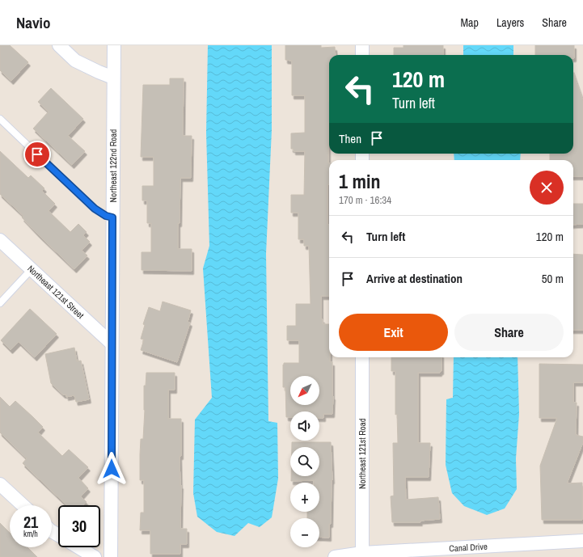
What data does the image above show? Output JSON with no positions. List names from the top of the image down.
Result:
{
  "streets": {
    "street": [
      "Northeast 122nd Road",
      "Northeast 121st Street",
      "Northeast 121st Road",
      "Canal Drive"
    ]
  },
  "crossings": [
    ["Northeast 122nd Road", "Northeast 121st Street"],
    ["Northeast 121st Road", "Canal Drive"]
  ],
  "north": "bottom left",
  "page": {
    "header": "Navio",
    "nav": ["Map", "Layers", "Share"],
    "turn": ["120 m", "Turn left"],
    "then": "Then",
    "heading": ["1 min", "170 m · 16:34"],
    "list": [
      {
        "name": "Turn left",
        "value": "120 m"
      },
      {
        "name": "Arrive at destination",
        "value": "50 m"
      }
    ],
    "buttons": ["Exit", "Share"],
    "map_buttons": ["+", "−"],
    "speed": "21 km/h",
    "limit": "30"
  }
}
